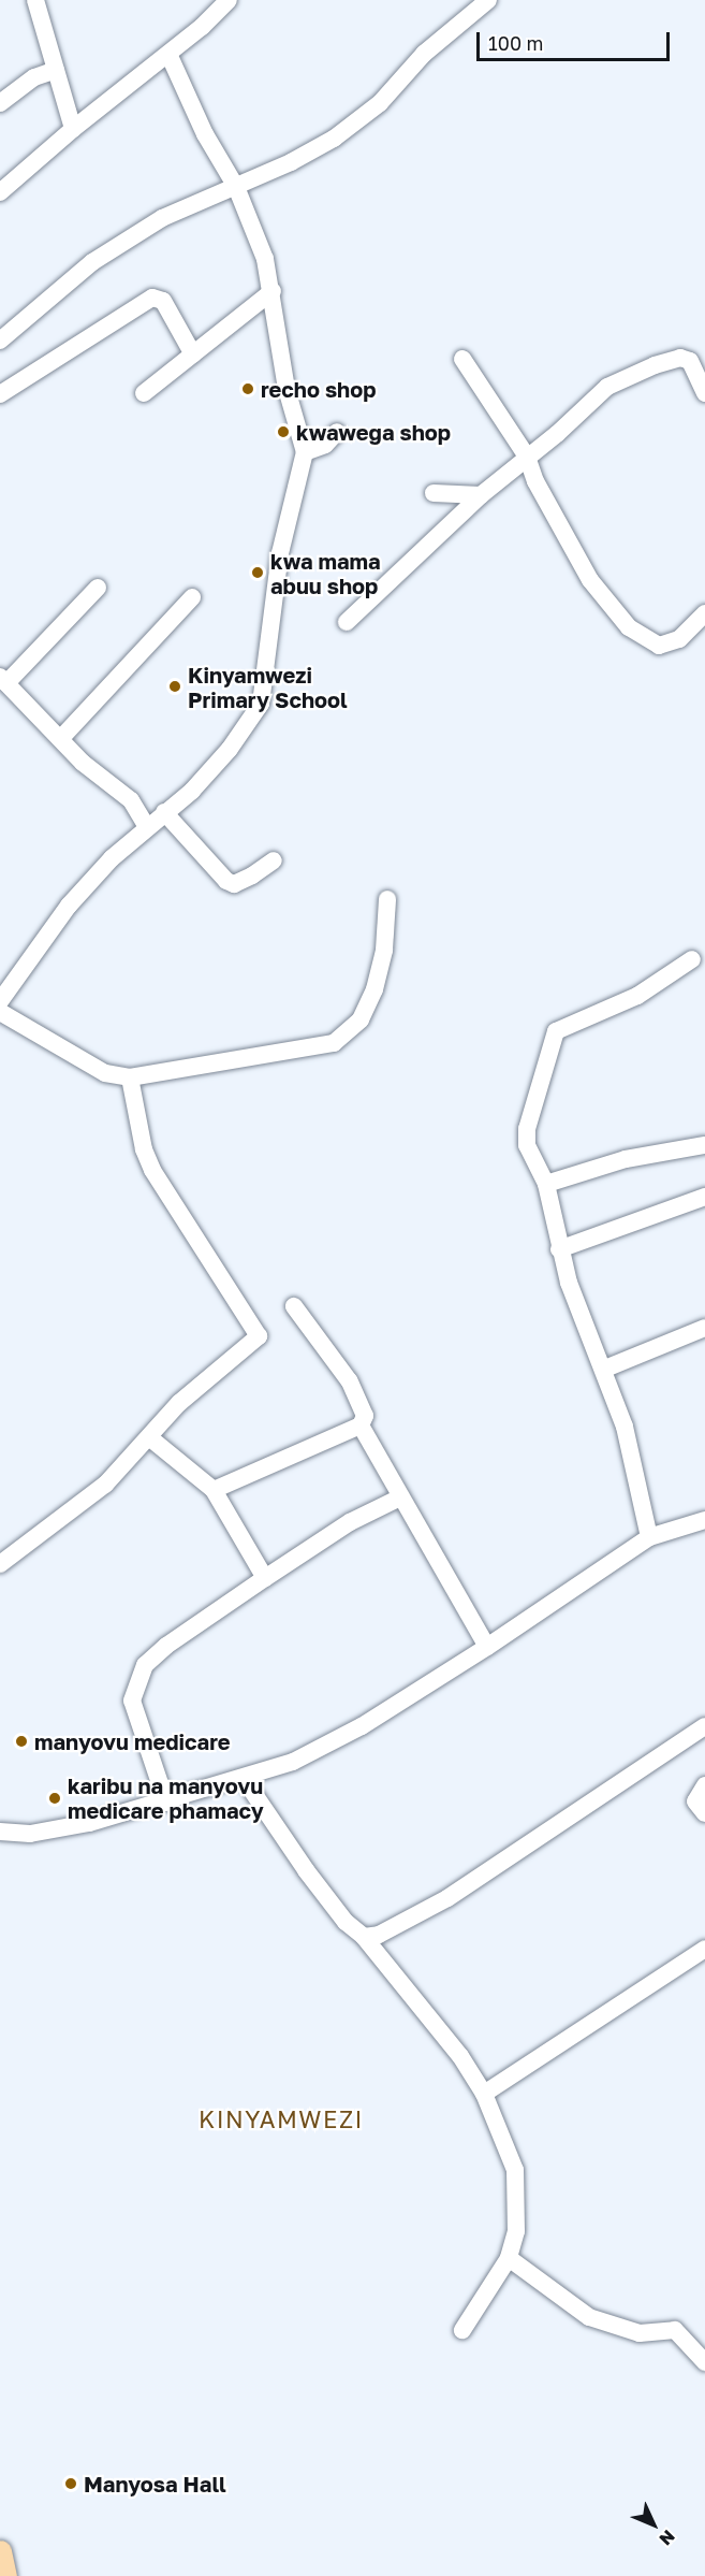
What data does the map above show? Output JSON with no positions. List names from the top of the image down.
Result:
{
  "districts": ["KINYAMWEZI"],
  "places": [
    "recho shop",
    "kwawega shop",
    "kwa mama abuu shop",
    "Kinyamwezi Primary School",
    "manyovu medicare",
    "karibu na manyovu medicare phamacy",
    "Manyosa Hall"
  ],
  "scale_bar": "100 m",
  "north": "bottom right"
}
